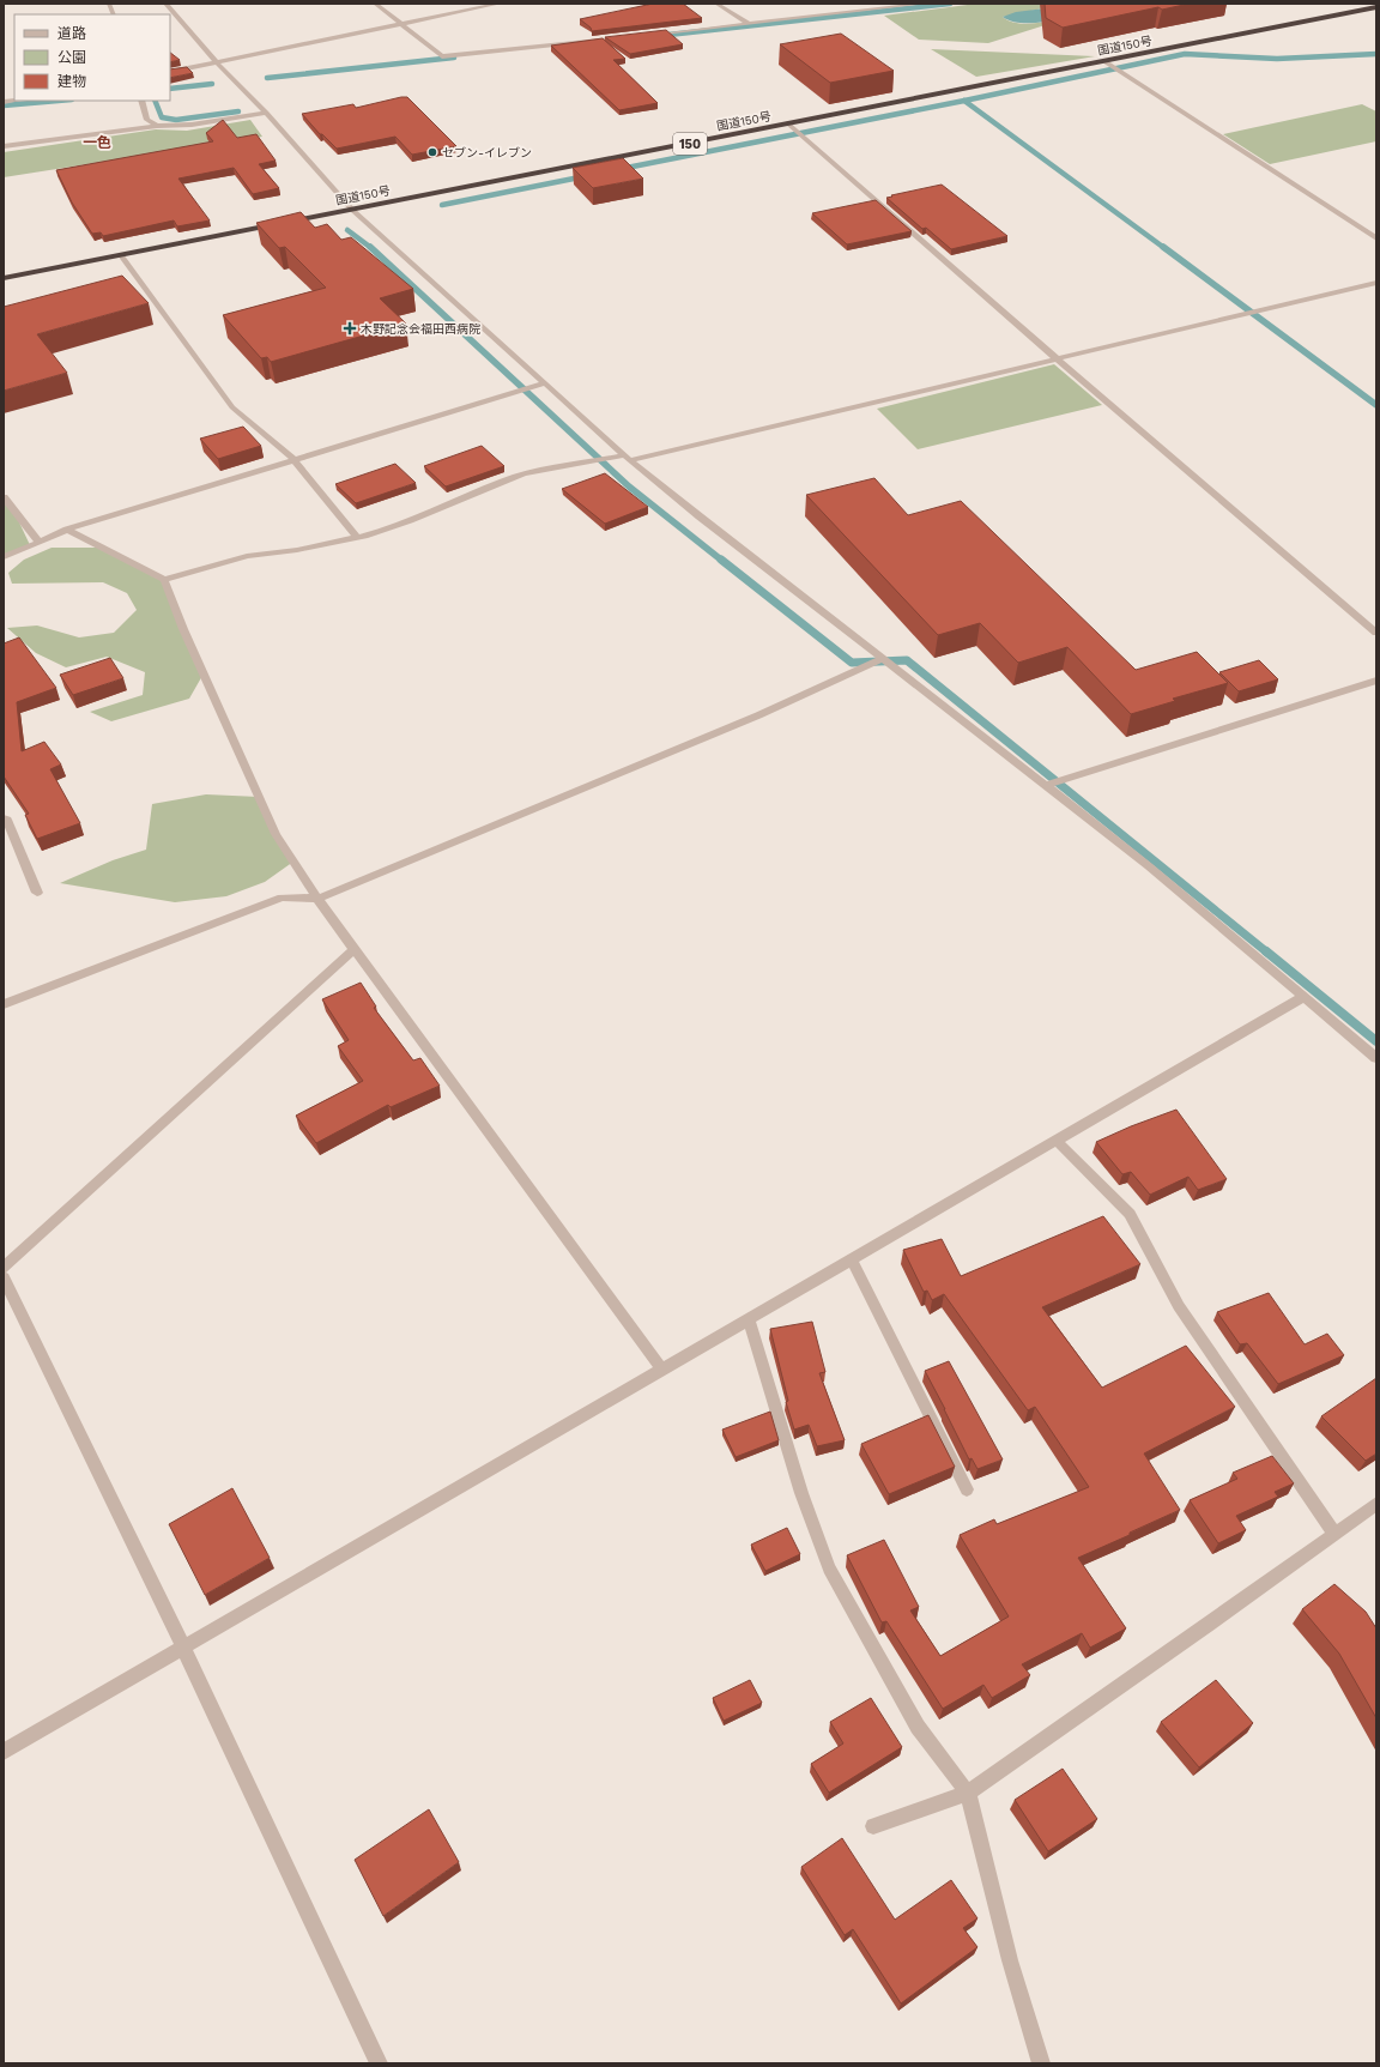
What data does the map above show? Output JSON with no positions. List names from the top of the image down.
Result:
{
  "streets": {
    "highway": ["国道150号", "150"]
  },
  "districts": ["一色"],
  "places": {
    "other": ["セブン-イレブン"],
    "health": ["木野記念会福田西病院"]
  },
  "legend": ["道路", "公園", "建物"]
}
